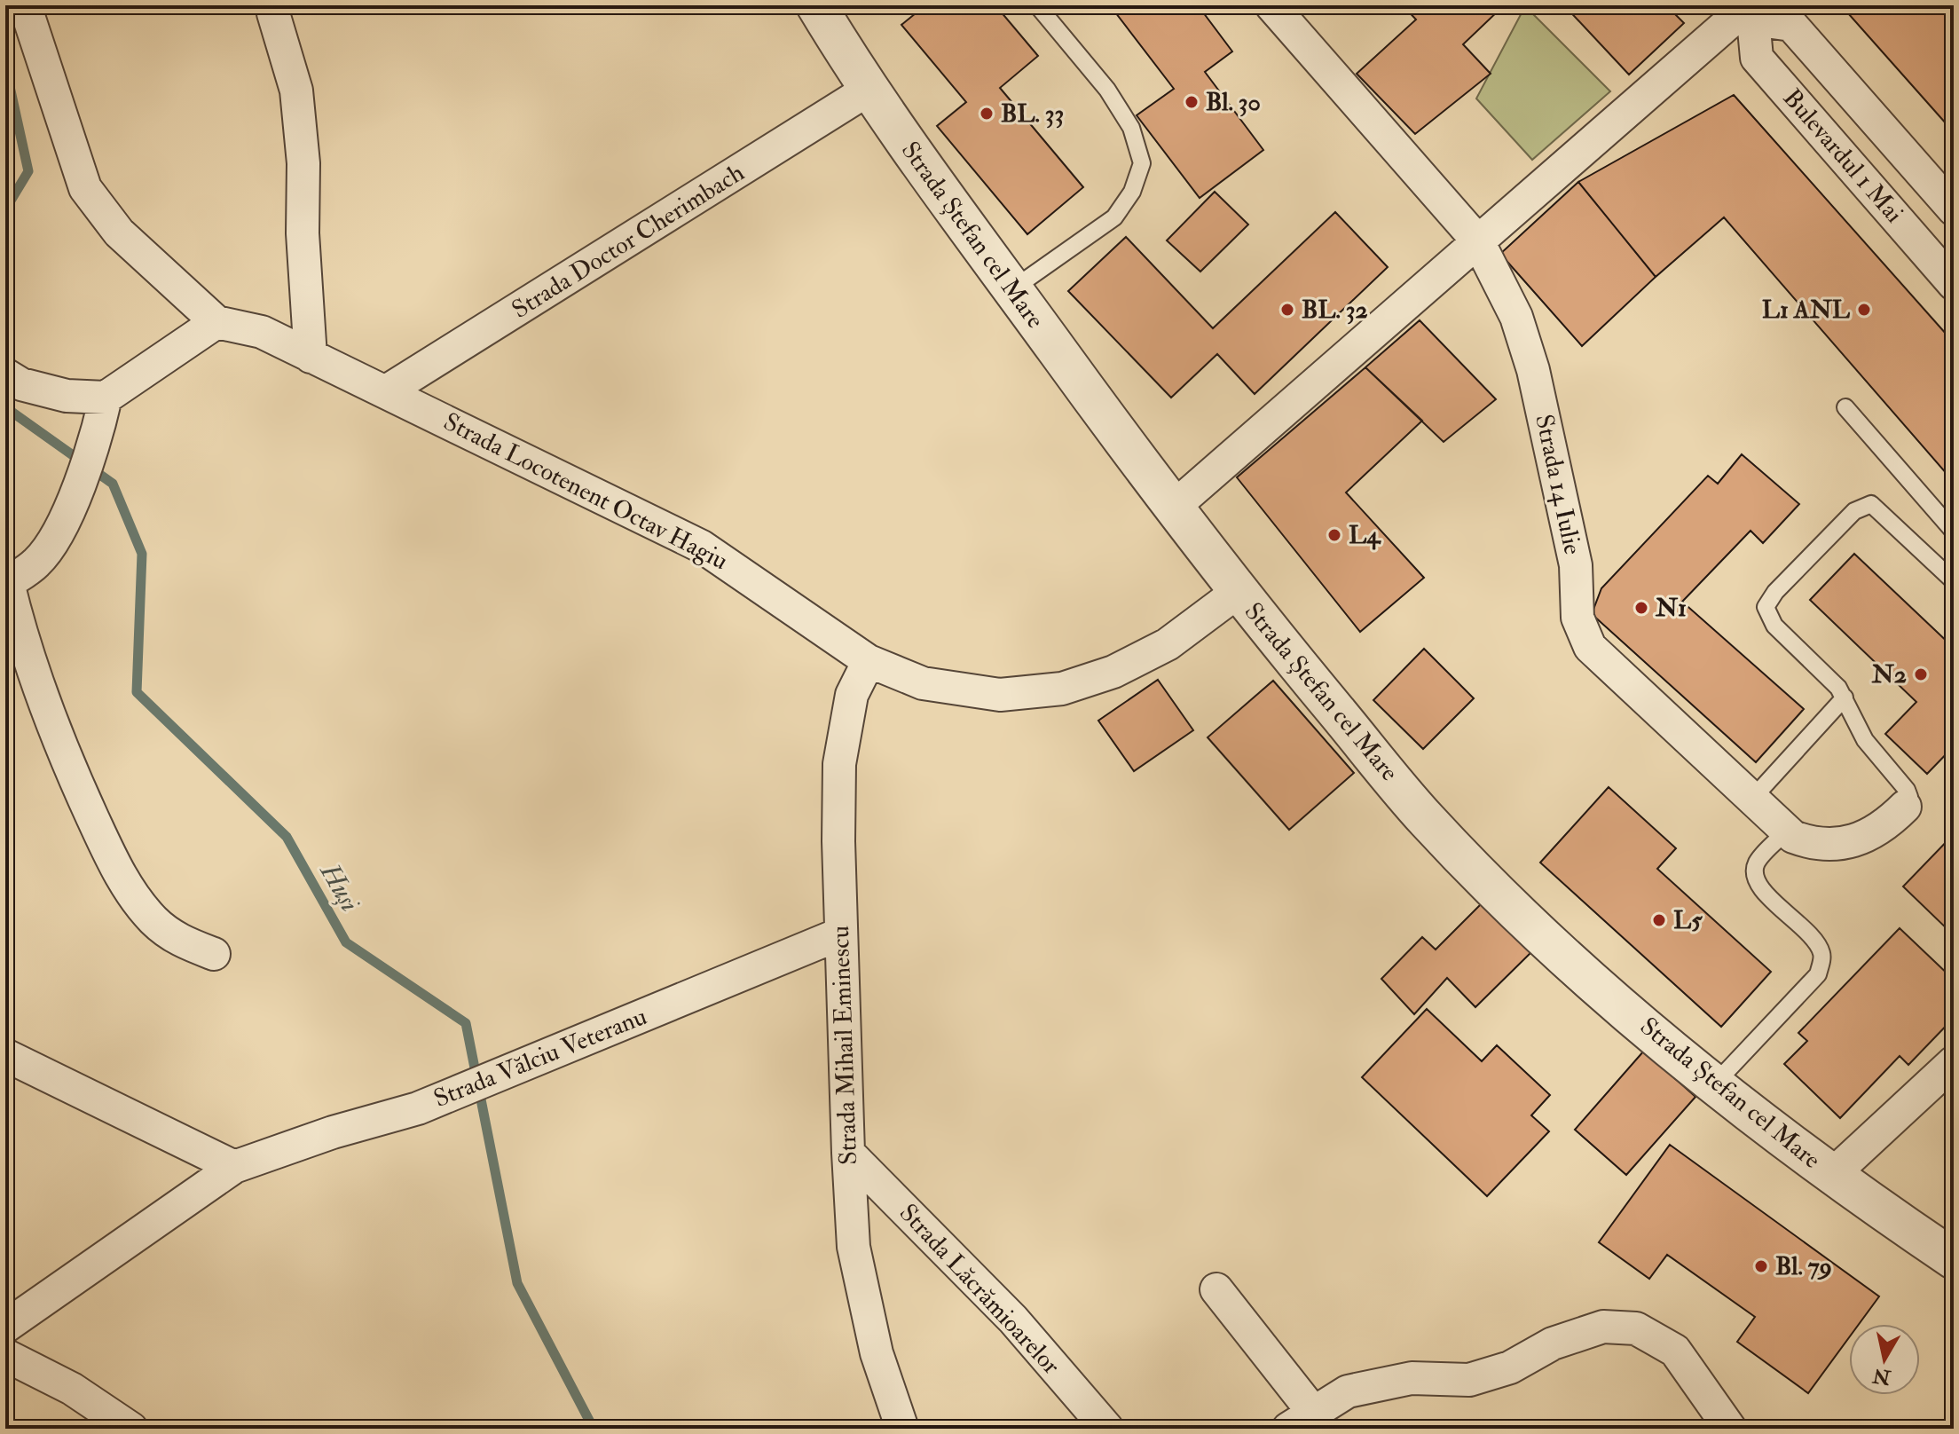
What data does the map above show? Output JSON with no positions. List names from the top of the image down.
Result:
{
  "streets": {
    "street": [
      "Bulevardul 1 Mai",
      "Strada Ștefan cel Mare",
      "Strada Doctor Cherimbach",
      "Strada 14 Iulie",
      "Strada Locotenent Octav Hagiu",
      "Strada Mihail Eminescu",
      "Strada Vălciu Veteranu",
      "Strada Lăcrămioarelor"
    ]
  },
  "crossings": [
    ["Strada Ștefan cel Mare", "Strada Doctor Cherimbach"],
    ["Strada Ștefan cel Mare", "Strada Locotenent Octav Hagiu"],
    ["Strada Doctor Cherimbach", "Strada Locotenent Octav Hagiu"],
    ["Strada Locotenent Octav Hagiu", "Strada Mihail Eminescu"],
    ["Strada Mihail Eminescu", "Strada Vălciu Veteranu"],
    ["Strada Mihail Eminescu", "Strada Lăcrămioarelor"]
  ],
  "water": ["Huși"],
  "places": [
    "Bl. 30",
    "BL. 33",
    "BL. 32",
    "L1 ANL",
    "L4",
    "N1",
    "N2",
    "L5",
    "Bl. 79"
  ],
  "north": "bottom"
}
